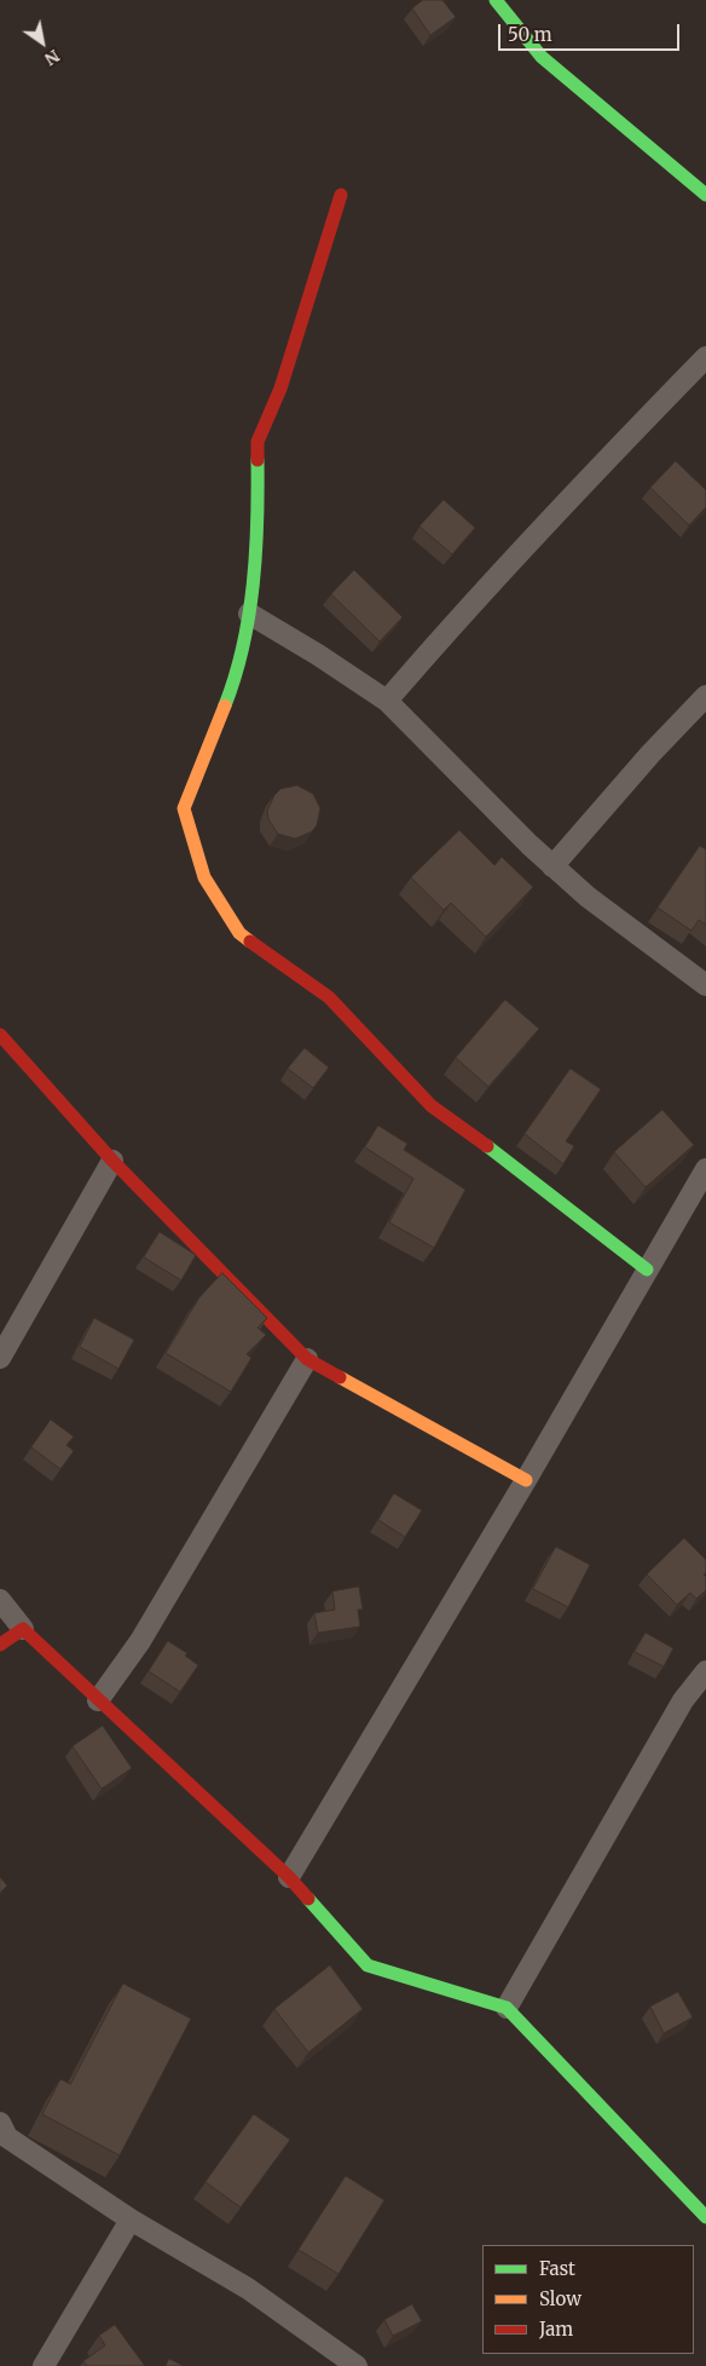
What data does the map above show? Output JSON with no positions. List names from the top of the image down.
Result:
{
  "legend": ["Fast", "Slow", "Jam"],
  "scale_bar": "50 m",
  "north": "bottom right"
}
